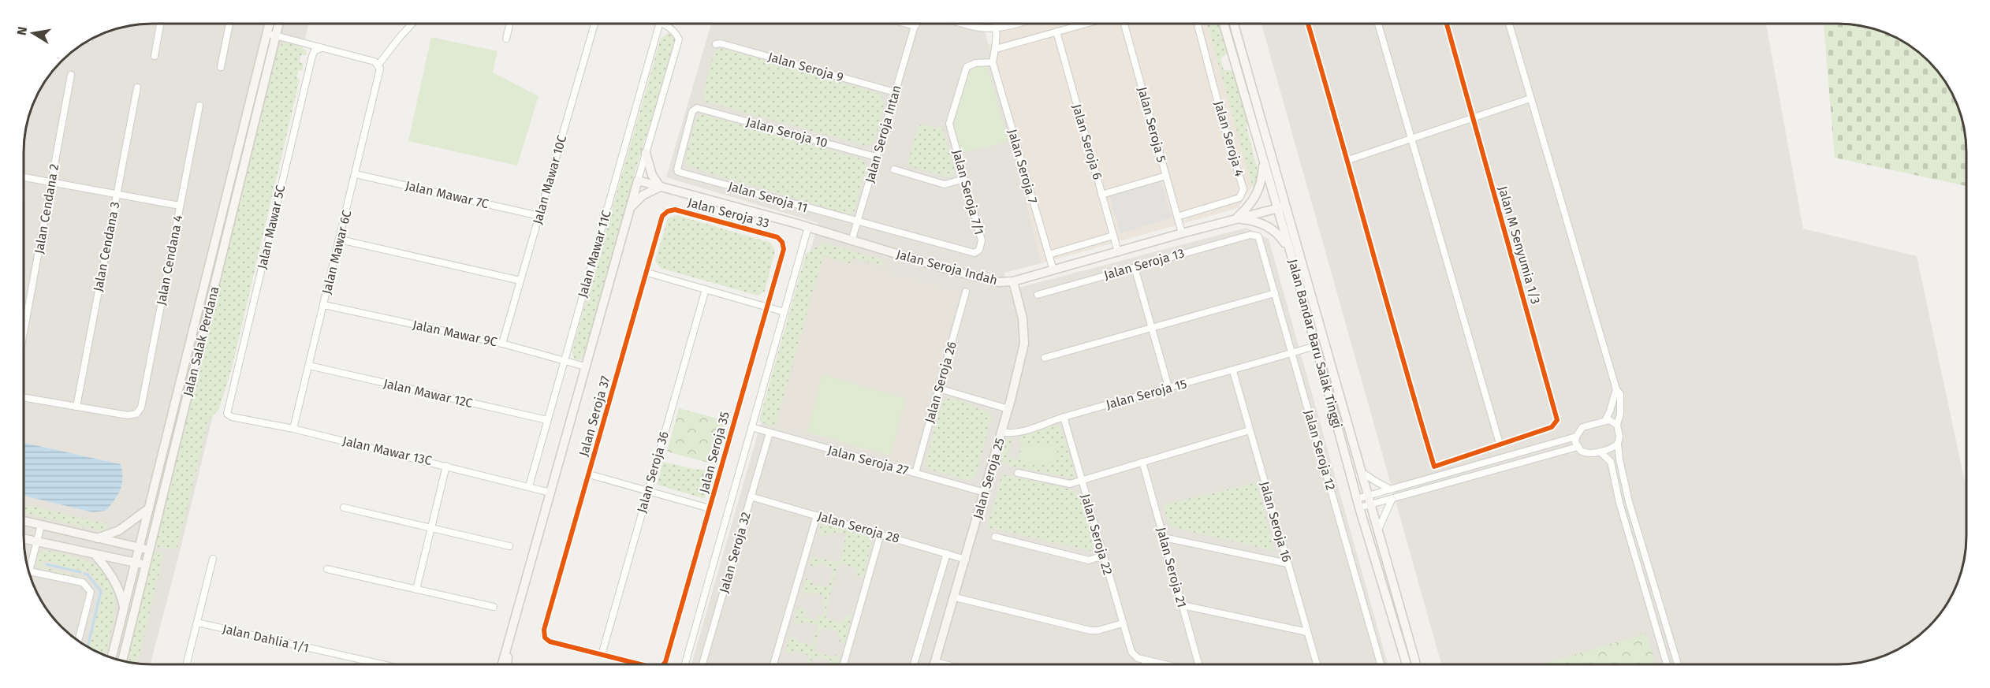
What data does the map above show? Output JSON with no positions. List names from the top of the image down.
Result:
{
  "streets": {
    "street": [
      "Jalan Seroja 9",
      "Jalan Seroja 5",
      "Jalan Seroja 10",
      "Jalan Seroja Intan",
      "Jalan Seroja 4",
      "Jalan Seroja 6",
      "Jalan Seroja 7",
      "Jalan Mawar 10C",
      "Jalan Seroja 7/1",
      "Jalan Mawar 7C",
      "Jalan Seroja 11",
      "Jalan Cendana 2",
      "Jalan Seroja 33",
      "Jalan Mawar 5C",
      "Jalan M Senyumia 1/3",
      "Jalan Cendana 3",
      "Jalan Mawar 6C",
      "Jalan Mawar 11C",
      "Jalan Cendana 4",
      "Jalan Seroja 13",
      "Jalan Seroja Indah",
      "Jalan Mawar 9C",
      "Jalan Salak Perdana",
      "Jalan Bandar Baru Salak Tinggi",
      "Jalan Seroja 26",
      "Jalan Mawar 12C",
      "Jalan Seroja 15",
      "Jalan Seroja 37",
      "Jalan Seroja 12",
      "Jalan Mawar 13C",
      "Jalan Seroja 35",
      "Jalan Seroja 27",
      "Jalan Seroja 36",
      "Jalan Seroja 25",
      "Jalan Seroja 16",
      "Jalan Seroja 28",
      "Jalan Seroja 22",
      "Jalan Seroja 32",
      "Jalan Seroja 21",
      "Jalan Dahlia 1/1"
    ]
  },
  "crossings": [
    ["Jalan Seroja 9", "Jalan Seroja Intan"],
    ["Jalan Seroja 5", "Jalan Seroja 4"],
    ["Jalan Seroja 5", "Jalan Seroja Indah"],
    ["Jalan Seroja 10", "Jalan Seroja Intan"],
    ["Jalan Seroja 10", "Jalan Seroja 11"],
    ["Jalan Seroja Intan", "Jalan Seroja 7/1"],
    ["Jalan Seroja Intan", "Jalan Seroja 11"],
    ["Jalan Seroja Intan", "Jalan Seroja Indah"],
    ["Jalan Seroja 6", "Jalan Seroja Indah"],
    ["Jalan Seroja 7", "Jalan Seroja 7/1"],
    ["Jalan Seroja 7", "Jalan Seroja Indah"],
    ["Jalan Mawar 10C", "Jalan Mawar 7C"],
    ["Jalan Mawar 10C", "Jalan Mawar 9C"],
    ["Jalan Seroja 7/1", "Jalan Seroja 11"],
    ["Jalan Mawar 7C", "Jalan Mawar 6C"],
    ["Jalan Seroja 33", "Jalan Seroja 37"],
    ["Jalan Seroja 33", "Jalan Seroja 35"],
    ["Jalan Mawar 5C", "Jalan Mawar 13C"],
    ["Jalan Cendana 3", "Jalan Cendana 4"],
    ["Jalan Mawar 6C", "Jalan Mawar 9C"],
    ["Jalan Mawar 6C", "Jalan Mawar 12C"],
    ["Jalan Mawar 6C", "Jalan Mawar 13C"],
    ["Jalan Mawar 11C", "Jalan Mawar 9C"],
    ["Jalan Mawar 11C", "Jalan Mawar 12C"],
    ["Jalan Mawar 11C", "Jalan Mawar 13C"],
    ["Jalan Seroja 13", "Jalan Seroja 12"],
    ["Jalan Seroja Indah", "Jalan Bandar Baru Salak Tinggi"],
    ["Jalan Seroja Indah", "Jalan Seroja 25"],
    ["Jalan Bandar Baru Salak Tinggi", "Jalan Seroja 15"],
    ["Jalan Seroja 26", "Jalan Seroja 27"],
    ["Jalan Seroja 15", "Jalan Seroja 12"],
    ["Jalan Seroja 15", "Jalan Seroja 25"],
    ["Jalan Seroja 15", "Jalan Seroja 16"],
    ["Jalan Seroja 15", "Jalan Seroja 22"],
    ["Jalan Seroja 37", "Jalan Seroja 35"],
    ["Jalan Seroja 37", "Jalan Seroja 36"],
    ["Jalan Seroja 35", "Jalan Seroja 36"],
    ["Jalan Seroja 27", "Jalan Seroja 25"],
    ["Jalan Seroja 27", "Jalan Seroja 32"],
    ["Jalan Seroja 25", "Jalan Seroja 28"],
    ["Jalan Seroja 28", "Jalan Seroja 32"]
  ],
  "north": "left"
}
